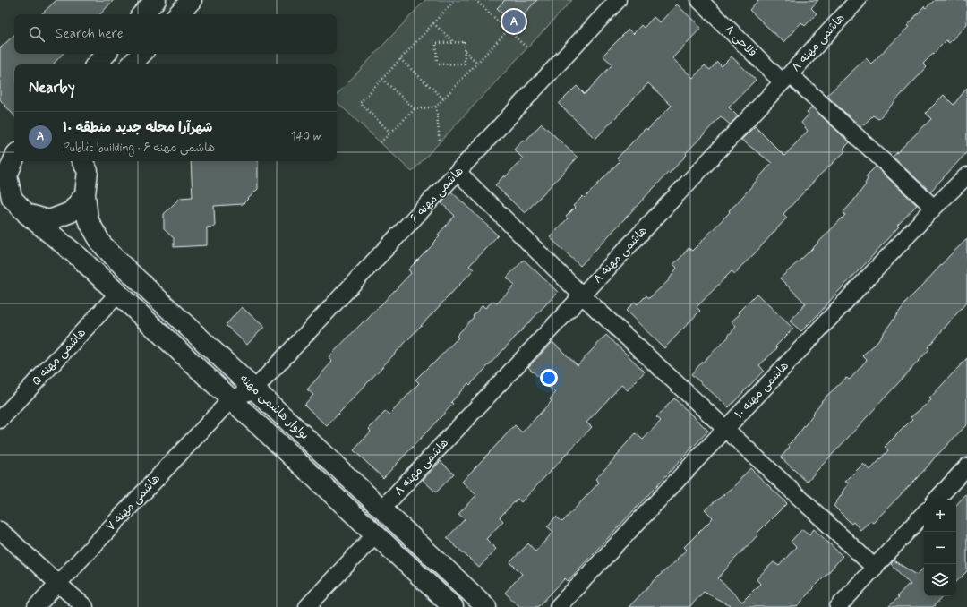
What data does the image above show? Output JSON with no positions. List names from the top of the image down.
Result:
{
  "streets": {
    "street": [
      "فلاحی ۸",
      "هاشمی مهنه ۸",
      "هاشمی مهنه ۶",
      "هاشمی مهنه ۵",
      "هاشمی مهنه ۱۰",
      "بولوار هاشمی مهنه",
      "هاشمی مهنه ۷"
    ]
  },
  "crossings": [
    ["فلاحی ۸", "هاشمی مهنه ۸"],
    ["فلاحی ۸", "هاشمی مهنه ۱۰"],
    ["هاشمی مهنه ۸", "بولوار هاشمی مهنه"],
    ["هاشمی مهنه ۶", "بولوار هاشمی مهنه"],
    ["هاشمی مهنه ۵", "بولوار هاشمی مهنه"],
    ["بولوار هاشمی مهنه", "هاشمی مهنه ۷"]
  ],
  "page": {
    "pins": "A",
    "search": "Search here",
    "heading": "Nearby",
    "list": [
      {
        "mark": "A",
        "name": "شهرآرا محله جدید منطقه ۱۰",
        "note": "Public building · هاشمی مهنه ۶",
        "value": "140 m"
      }
    ],
    "map_buttons": ["+", "−"]
  }
}
